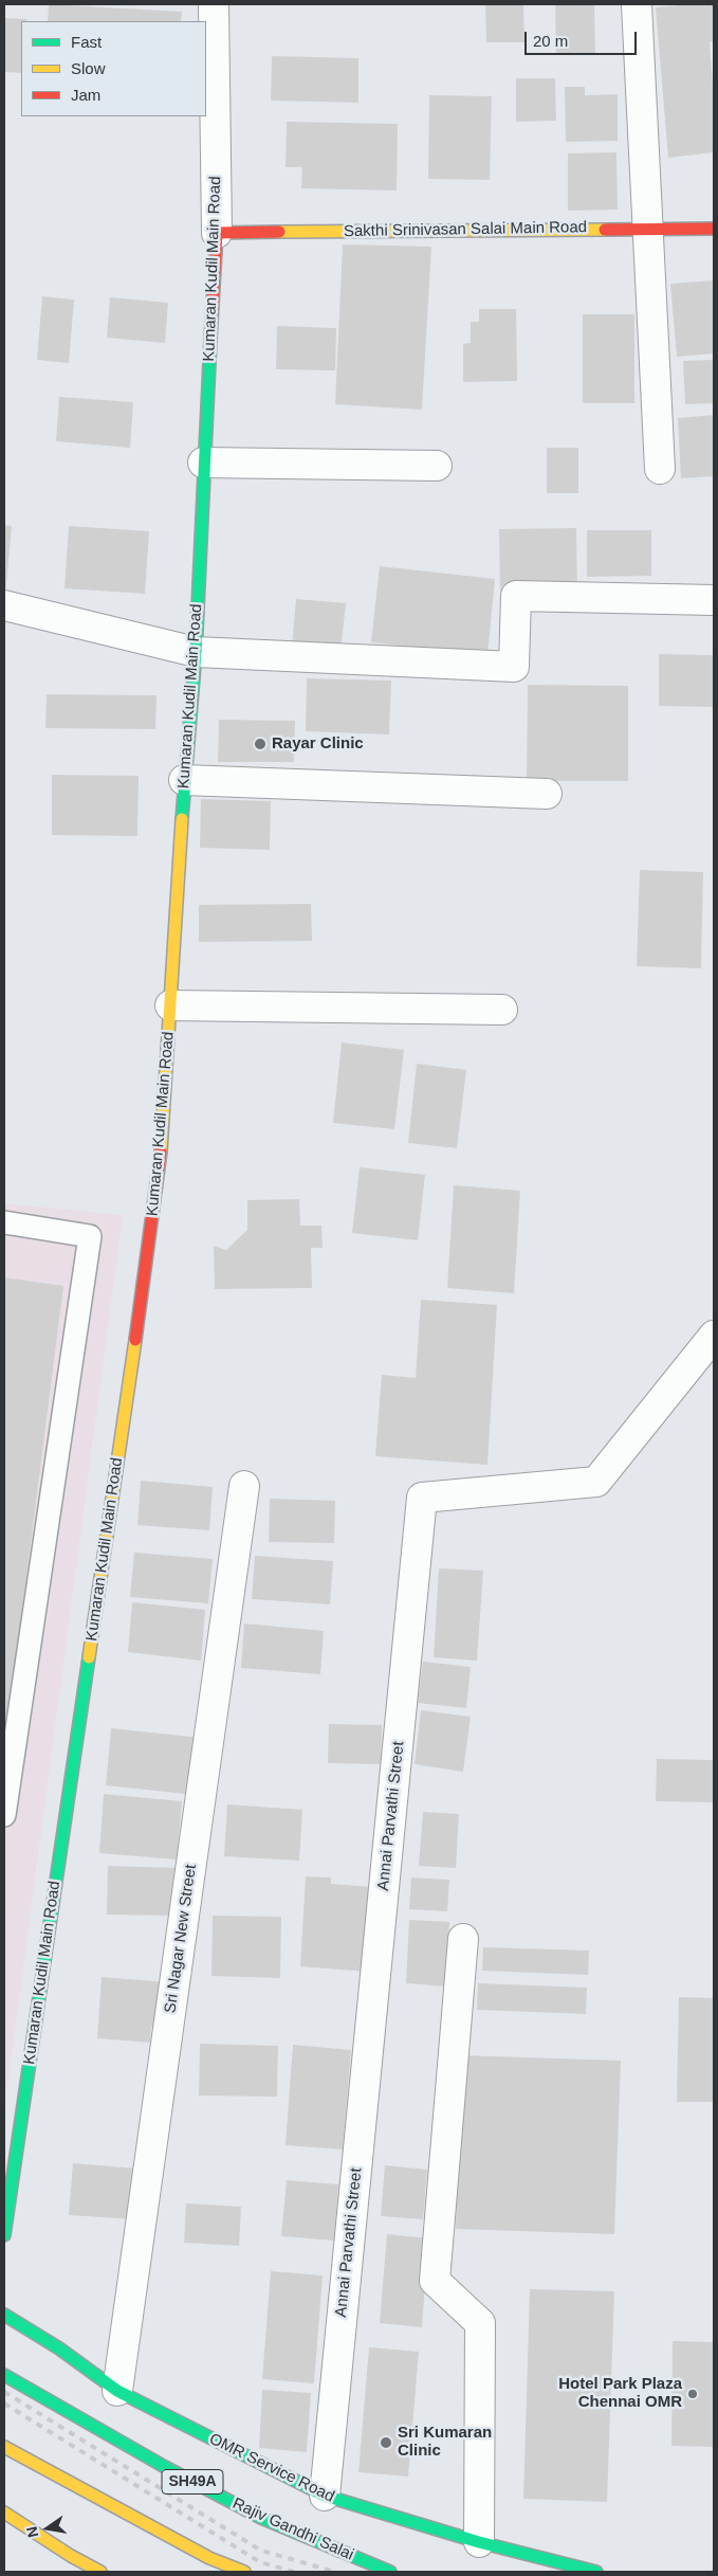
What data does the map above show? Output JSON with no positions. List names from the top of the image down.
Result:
{
  "streets": {
    "street": [
      "Sakthi Srinivasan Salai Main Road",
      "Kumaran Kudil Main Road",
      "Annai Parvathi Street",
      "Sri Nagar New Street",
      "OMR Service Road",
      "SH49A",
      "Rajiv Gandhi Salai"
    ]
  },
  "crossings": [
    ["Sakthi Srinivasan Salai Main Road", "Kumaran Kudil Main Road"],
    ["Annai Parvathi Street", "OMR Service Road"],
    ["Sri Nagar New Street", "OMR Service Road"]
  ],
  "places": ["Rayar Clinic", "Hotel Park Plaza Chennai OMR", "Sri Kumaran Clinic"],
  "legend": ["Fast", "Slow", "Jam"],
  "scale_bar": "20 m",
  "north": "left"
}
